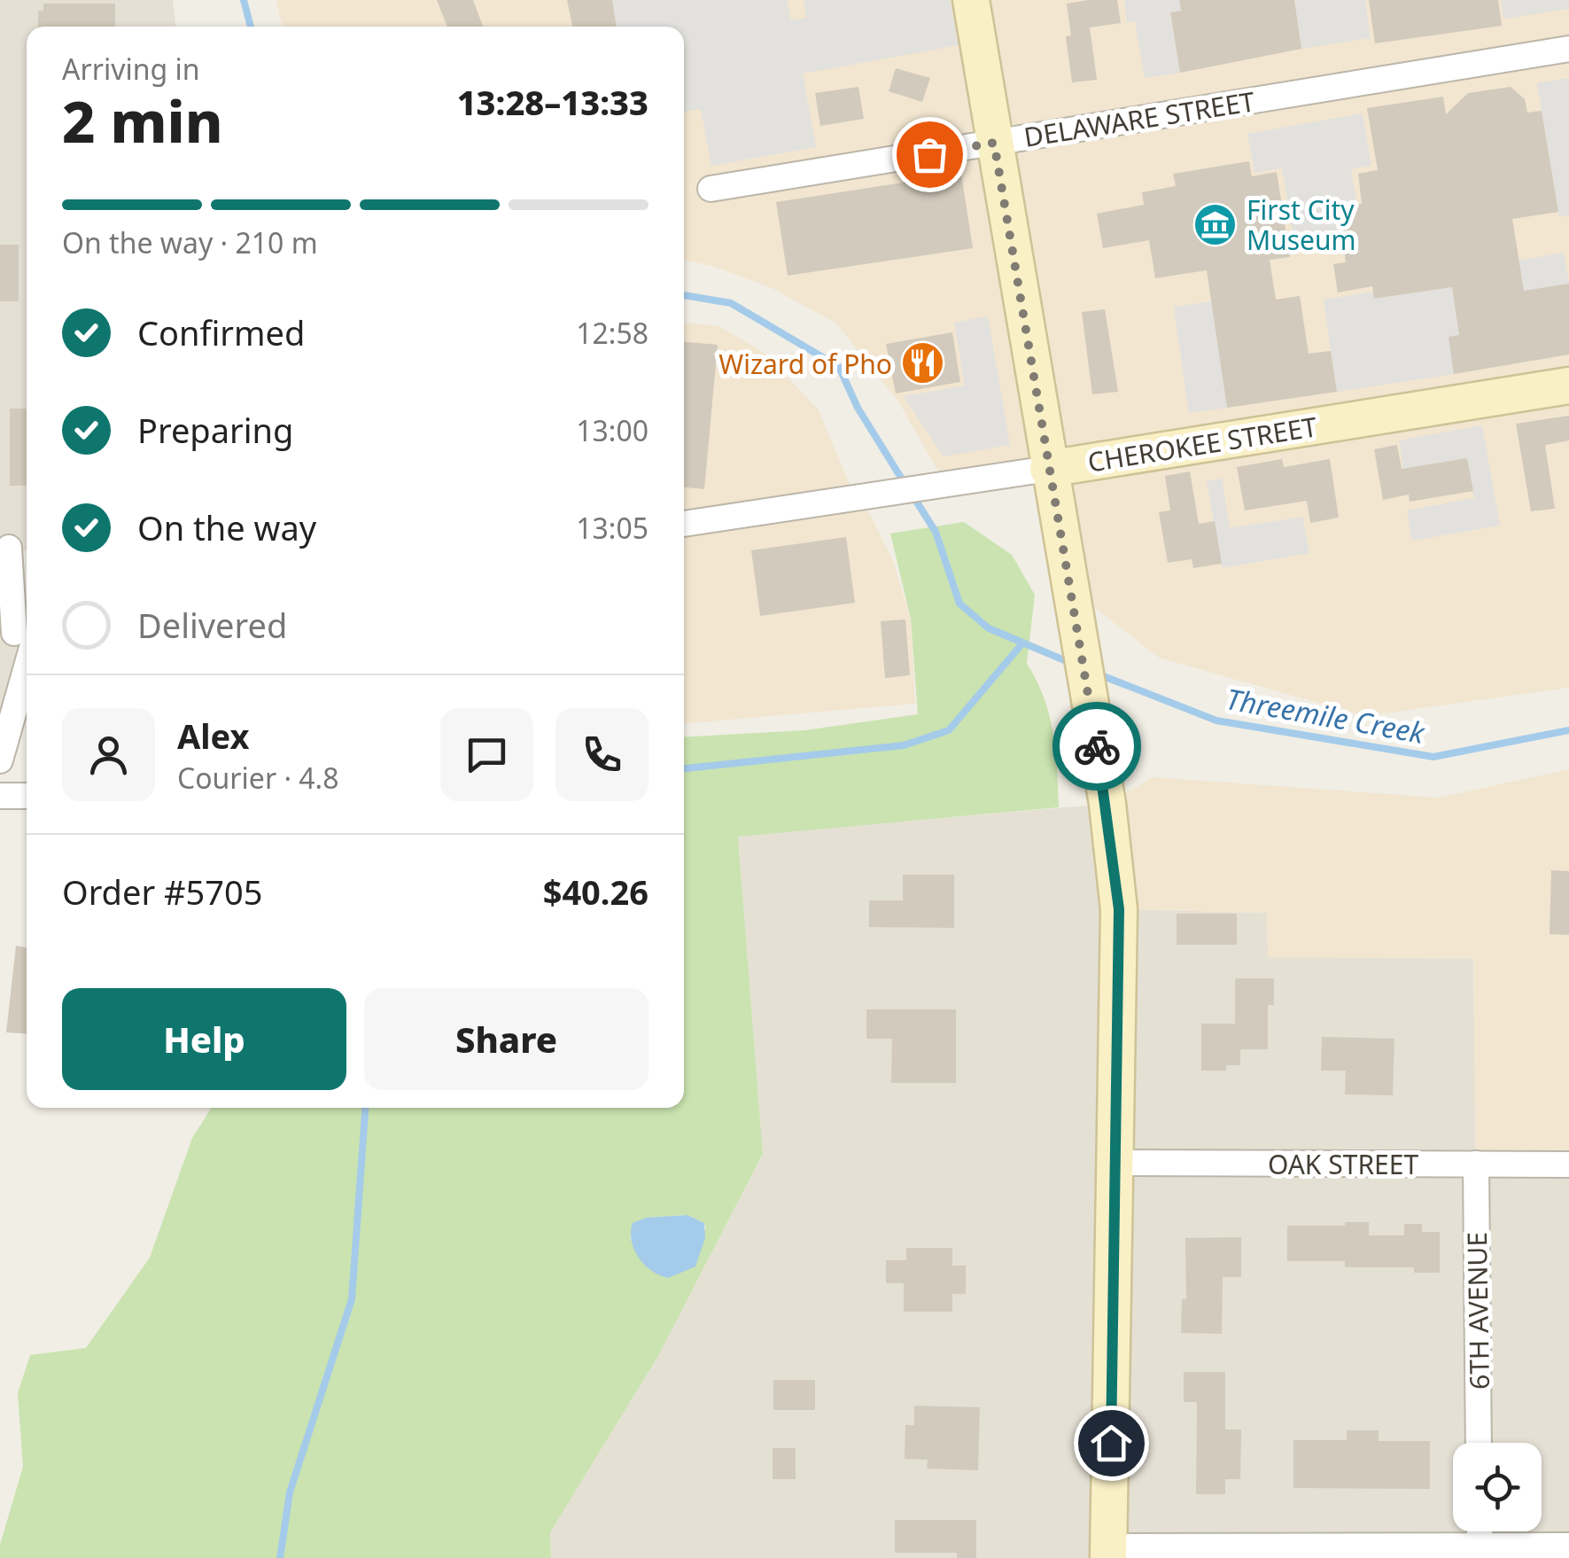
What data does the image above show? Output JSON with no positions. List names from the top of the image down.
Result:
{
  "streets": {
    "street": [
      "DELAWARE STREET",
      "CHEROKEE STREET",
      "OAK STREET",
      "6TH AVENUE"
    ]
  },
  "crossings": [
    ["OAK STREET", "6TH AVENUE"]
  ],
  "water": ["Threemile Creek"],
  "places": {
    "museum": ["First City Museum"],
    "restaurant": ["Wizard of Pho"]
  },
  "page": {
    "heading": ["2 min", "Arriving in", "13:28–13:33"],
    "panel": [
      "Alex",
      "Courier · 4.8",
      "Order #5705",
      "$40.26"
    ],
    "bar": "On the way · 210 m",
    "list": [
      ["Confirmed", "12:58"],
      ["Preparing", "13:00"],
      ["On the way", "13:05"],
      "Delivered"
    ],
    "buttons": ["Help", "Share"]
  }
}
